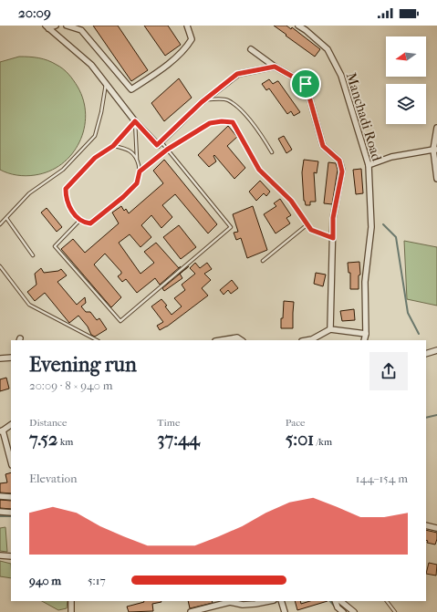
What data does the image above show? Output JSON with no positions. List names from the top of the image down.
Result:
{
  "streets": {
    "street": ["Manchadi Road"]
  },
  "north": "left",
  "page": {
    "status": "20:09",
    "heading": ["Evening run", "20:09 · 8 × 940 m"],
    "stats": [
      ["Distance", "7.52 km"],
      ["Time", "37:44"],
      ["Pace", "5:01 /km"]
    ],
    "chart": ["Elevation", "144–154 m"],
    "list": [
      {
        "name": "940 m",
        "note": "5:17"
      }
    ]
  }
}
